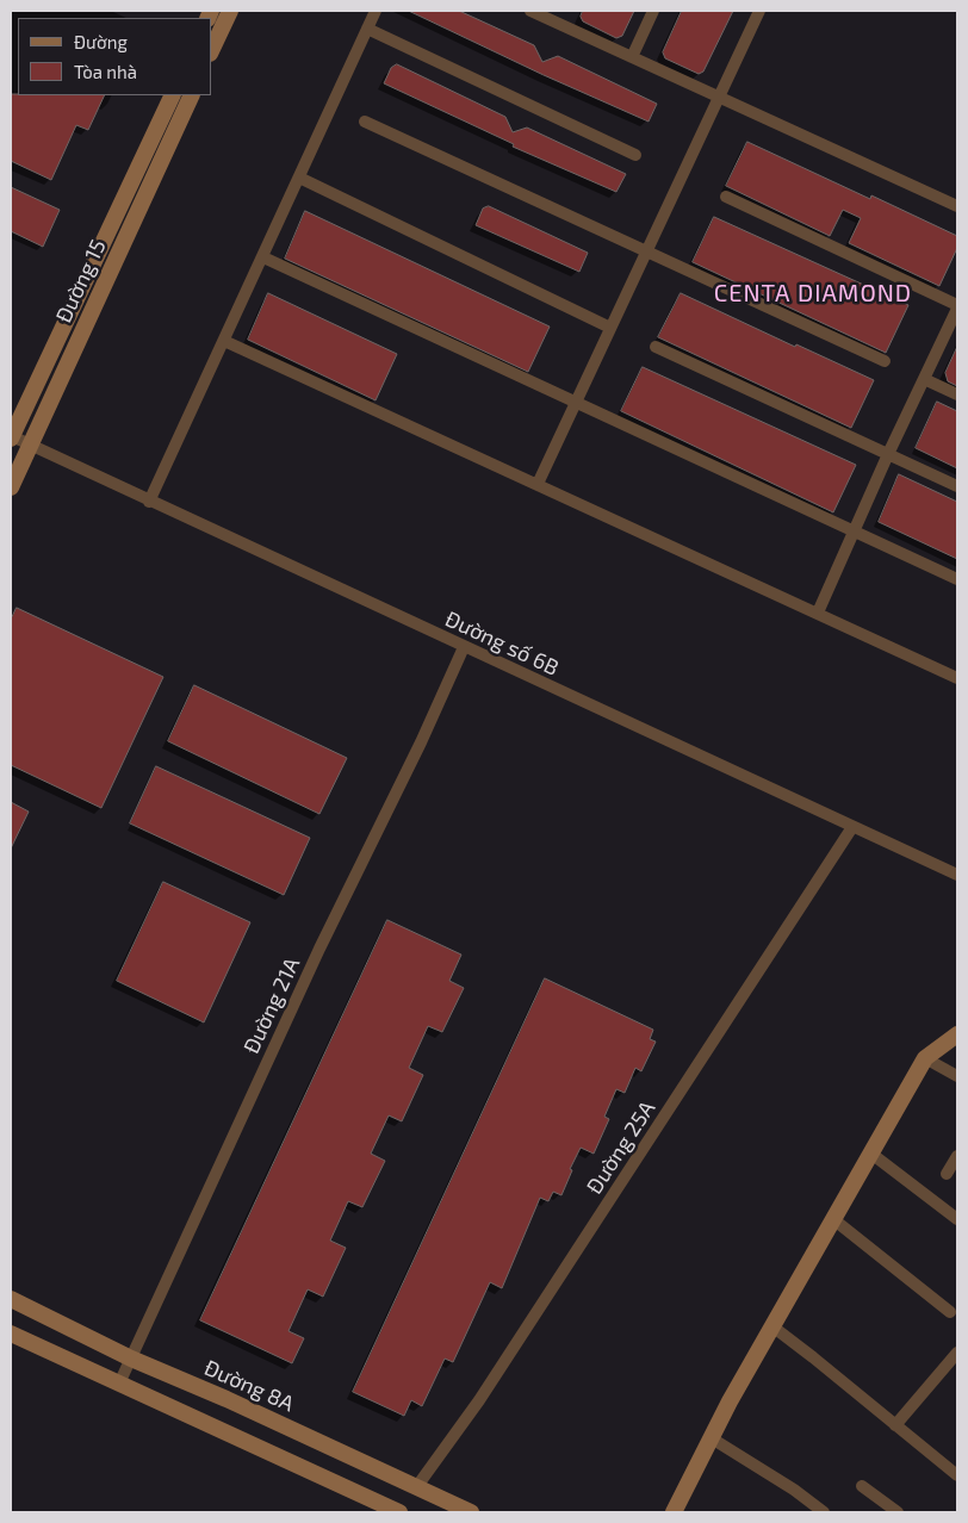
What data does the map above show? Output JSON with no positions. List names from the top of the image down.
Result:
{
  "streets": {
    "street": [
      "Đường 15",
      "Đường số 6B",
      "Đường 21A",
      "Đường 25A",
      "Đường 8A"
    ]
  },
  "crossings": [
    ["Đường 15", "Đường số 6B"],
    ["Đường số 6B", "Đường 21A"],
    ["Đường số 6B", "Đường 25A"],
    ["Đường 21A", "Đường 8A"],
    ["Đường 25A", "Đường 8A"]
  ],
  "districts": ["CENTA DIAMOND"],
  "legend": ["Đường", "Tòa nhà"]
}
